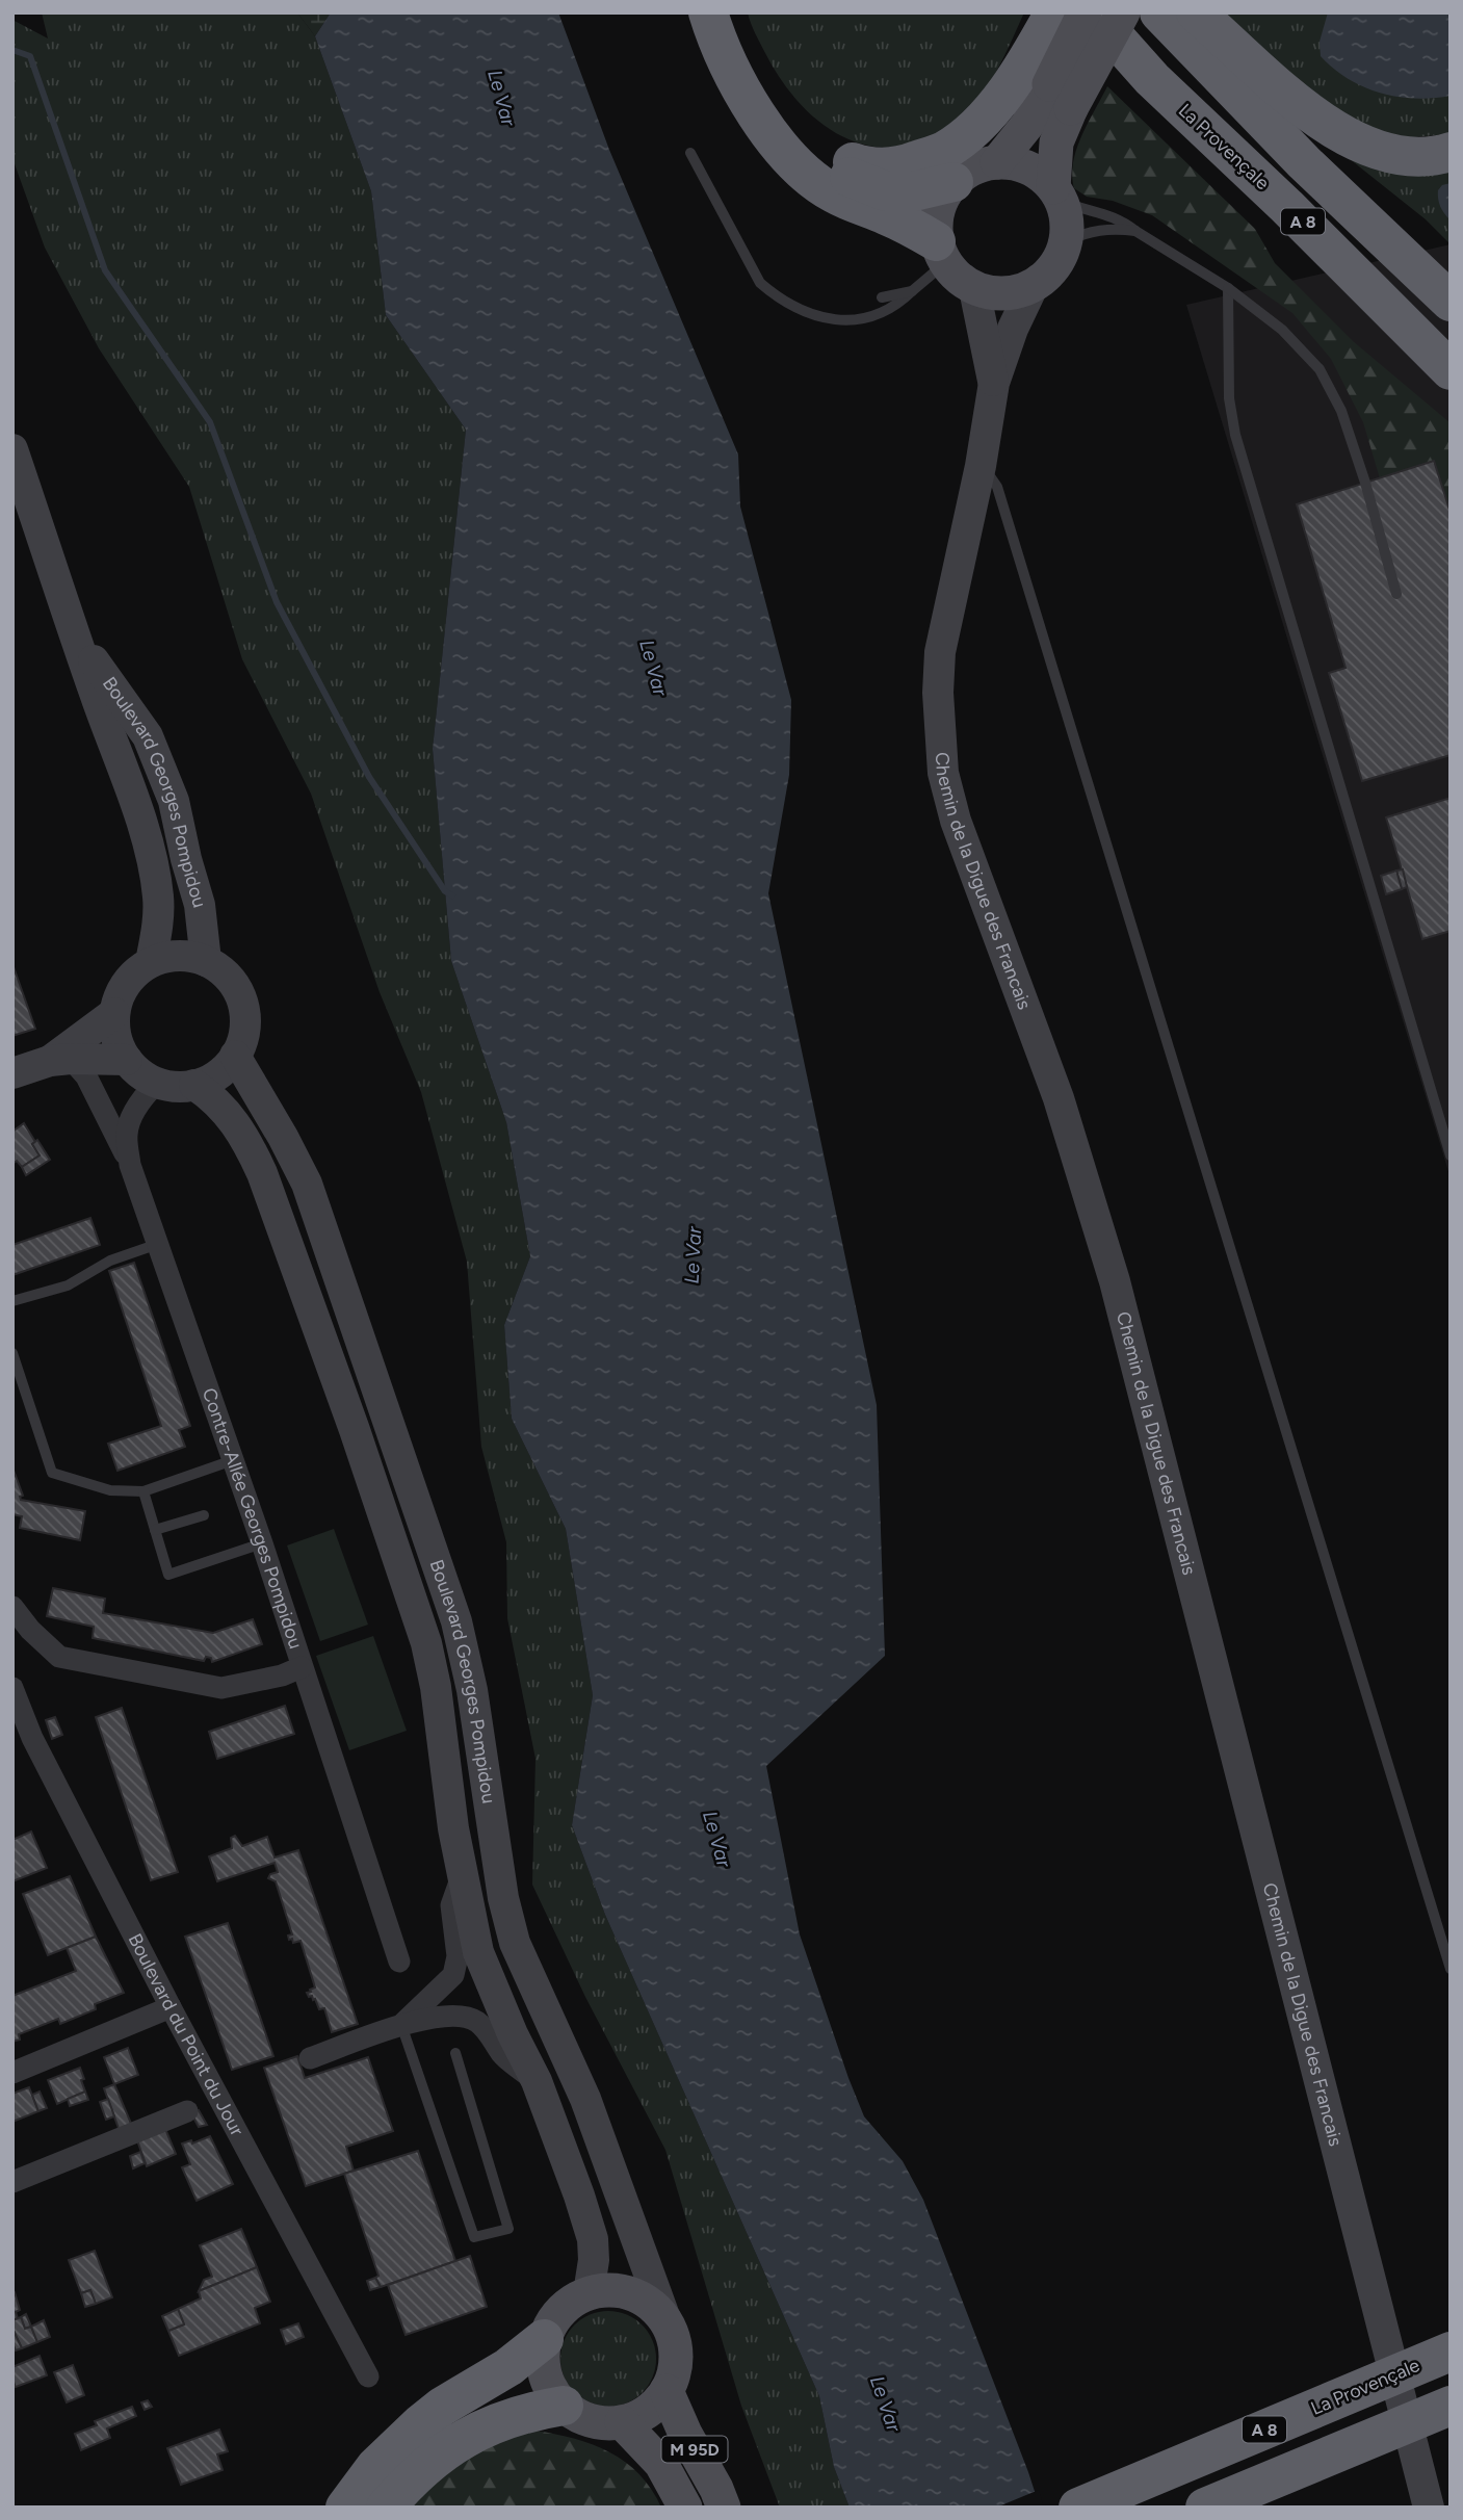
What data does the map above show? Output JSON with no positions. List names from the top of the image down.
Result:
{
  "streets": {
    "highway": ["La Provençale", "A 8"],
    "main road": ["Boulevard Georges Pompidou", "Chemin de la Digue des Francais", "M 95D"],
    "street": ["Contre-Allée Georges Pompidou", "Boulevard du Point du Jour"]
  },
  "crossings": [
    ["Boulevard Georges Pompidou", "Contre-Allée Georges Pompidou"],
    ["Boulevard Georges Pompidou", "M 95D"]
  ],
  "water": ["Le Var"]
}
